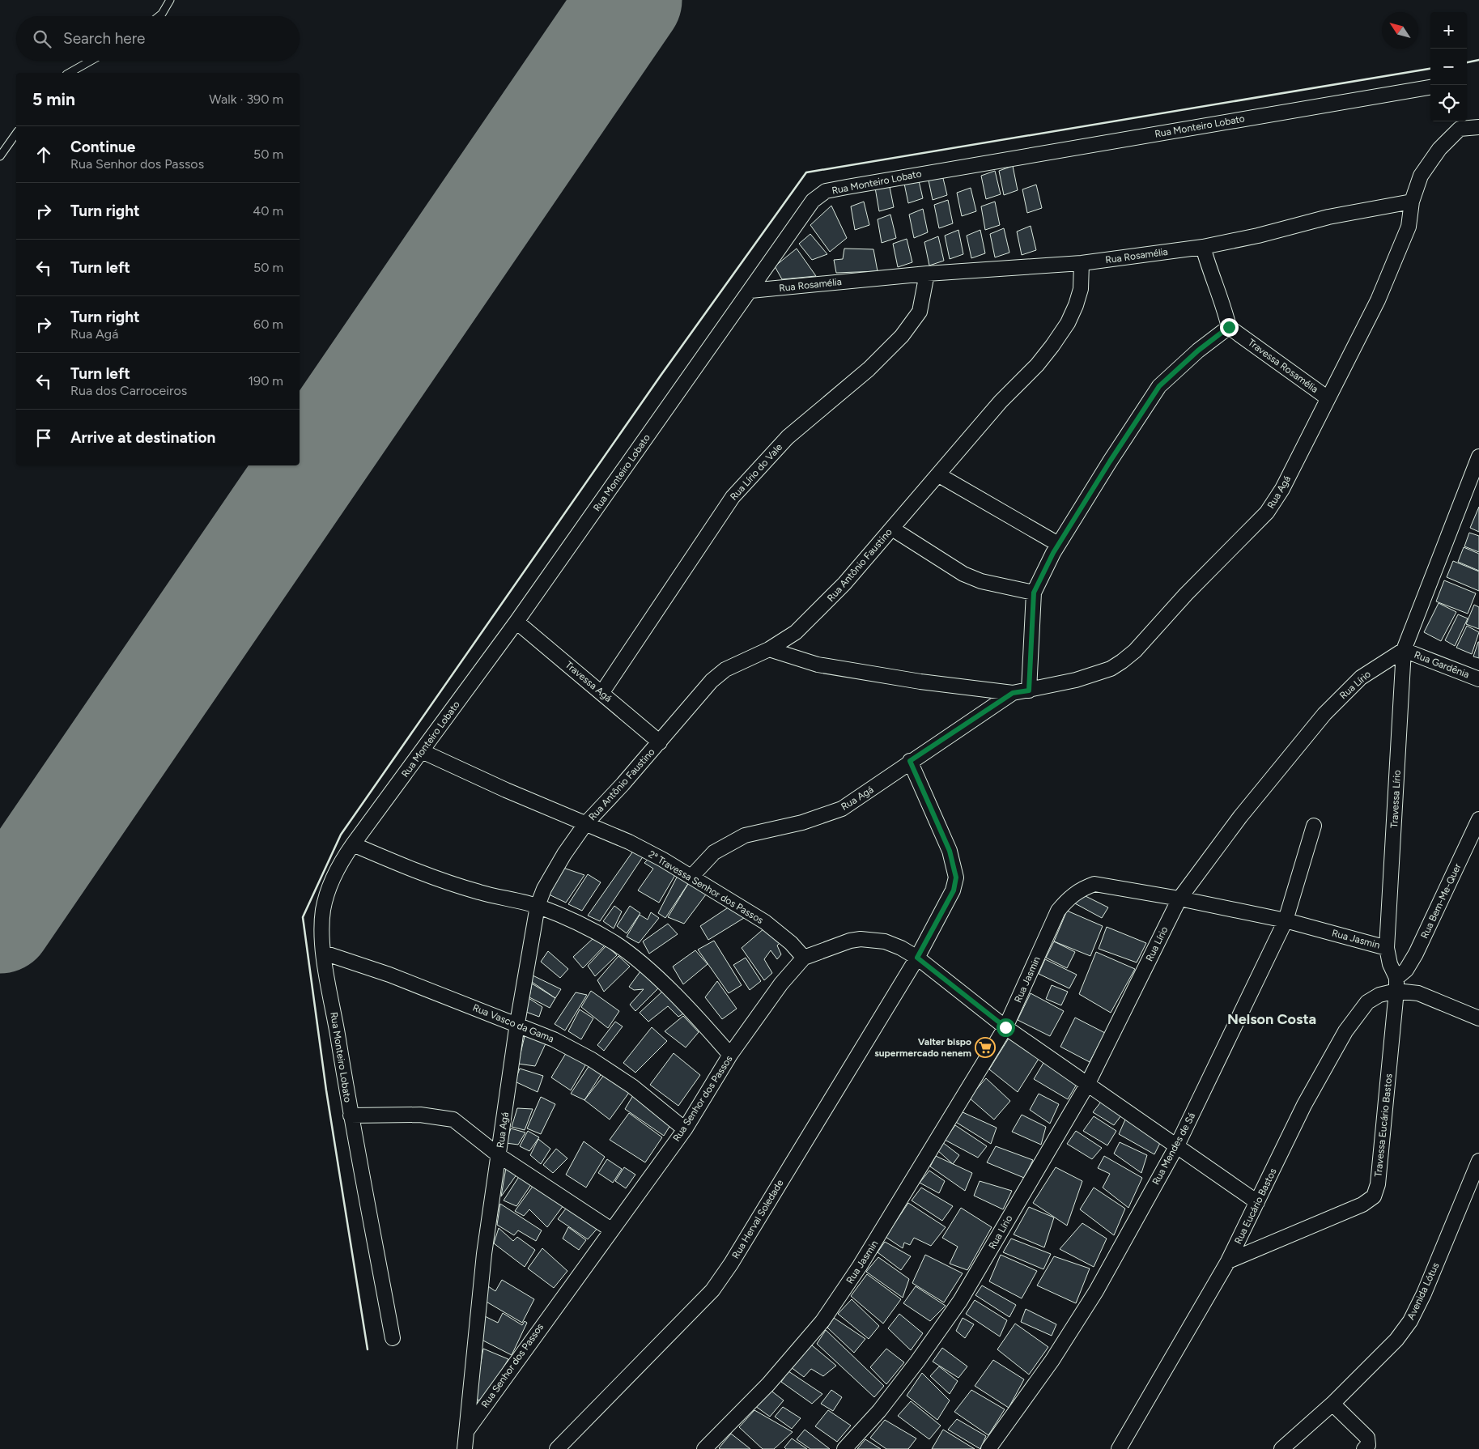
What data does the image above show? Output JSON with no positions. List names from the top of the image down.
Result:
{
  "streets": {
    "street": [
      "Rua Monteiro Lobato",
      "Rua Rosamélia",
      "Travessa Rosamélia",
      "Rua Lírio do Vale",
      "Rua Agá",
      "Rua Antônio Faustino",
      "Rua Gardênia",
      "Travessa Agá",
      "Rua Lírio",
      "Travessa Lírio",
      "2ª Travessa Senhor dos Passos",
      "Rua Bem-Me-Quer",
      "Rua Jasmin",
      "Rua Vasco da Gama",
      "Rua Senhor dos Passos",
      "Travessa Eucário Bastos",
      "Rua Mendes de Sá",
      "Rua Eucário Bastos",
      "Rua Herval Soledade",
      "Avenida Lótus"
    ]
  },
  "crossings": [
    ["Rua Monteiro Lobato", "Rua Rosamélia"],
    ["Rua Monteiro Lobato", "Travessa Agá"],
    ["Rua Monteiro Lobato", "2ª Travessa Senhor dos Passos"],
    ["Rua Monteiro Lobato", "Rua Vasco da Gama"],
    ["Rua Rosamélia", "Rua Lírio do Vale"],
    ["Rua Rosamélia", "Rua Agá"],
    ["Rua Rosamélia", "Rua Antônio Faustino"],
    ["Travessa Rosamélia", "Rua Agá"],
    ["Rua Lírio do Vale", "Travessa Agá"],
    ["Rua Agá", "Rua Antônio Faustino"],
    ["Rua Agá", "2ª Travessa Senhor dos Passos"],
    ["Rua Agá", "Rua Vasco da Gama"],
    ["Rua Agá", "Rua Senhor dos Passos"],
    ["Rua Agá", "Rua Herval Soledade"],
    ["Rua Antônio Faustino", "Travessa Agá"],
    ["Rua Antônio Faustino", "2ª Travessa Senhor dos Passos"],
    ["Rua Gardênia", "Rua Lírio"],
    ["Rua Gardênia", "Travessa Lírio"],
    ["Rua Lírio", "Travessa Lírio"],
    ["Rua Lírio", "Rua Jasmin"],
    ["Rua Lírio", "Rua Senhor dos Passos"],
    ["Travessa Lírio", "Rua Jasmin"],
    ["2ª Travessa Senhor dos Passos", "Rua Senhor dos Passos"],
    ["Rua Bem-Me-Quer", "Rua Jasmin"],
    ["Rua Bem-Me-Quer", "Travessa Eucário Bastos"],
    ["Rua Bem-Me-Quer", "Rua Eucário Bastos"],
    ["Rua Jasmin", "Rua Senhor dos Passos"],
    ["Rua Jasmin", "Travessa Eucário Bastos"],
    ["Rua Jasmin", "Rua Mendes de Sá"],
    ["Rua Jasmin", "Rua Eucário Bastos"],
    ["Rua Vasco da Gama", "Rua Senhor dos Passos"],
    ["Rua Senhor dos Passos", "Rua Mendes de Sá"],
    ["Rua Senhor dos Passos", "Rua Eucário Bastos"],
    ["Rua Senhor dos Passos", "Rua Herval Soledade"],
    ["Travessa Eucário Bastos", "Rua Eucário Bastos"]
  ],
  "districts": ["Nelson Costa"],
  "places": {
    "supermarket": ["Valter bispo supermercado nenem"]
  },
  "north": "top left",
  "page": {
    "map_buttons": ["+", "−"],
    "search": "Search here",
    "heading": ["5 min", "Walk · 390 m"],
    "list": [
      ["Continue", "Rua Senhor dos Passos", "50 m"],
      ["Turn right", "40 m"],
      ["Turn left", "50 m"],
      ["Turn right", "Rua Agá", "60 m"],
      ["Turn left", "Rua dos Carroceiros", "190 m"],
      "Arrive at destination"
    ]
  }
}
